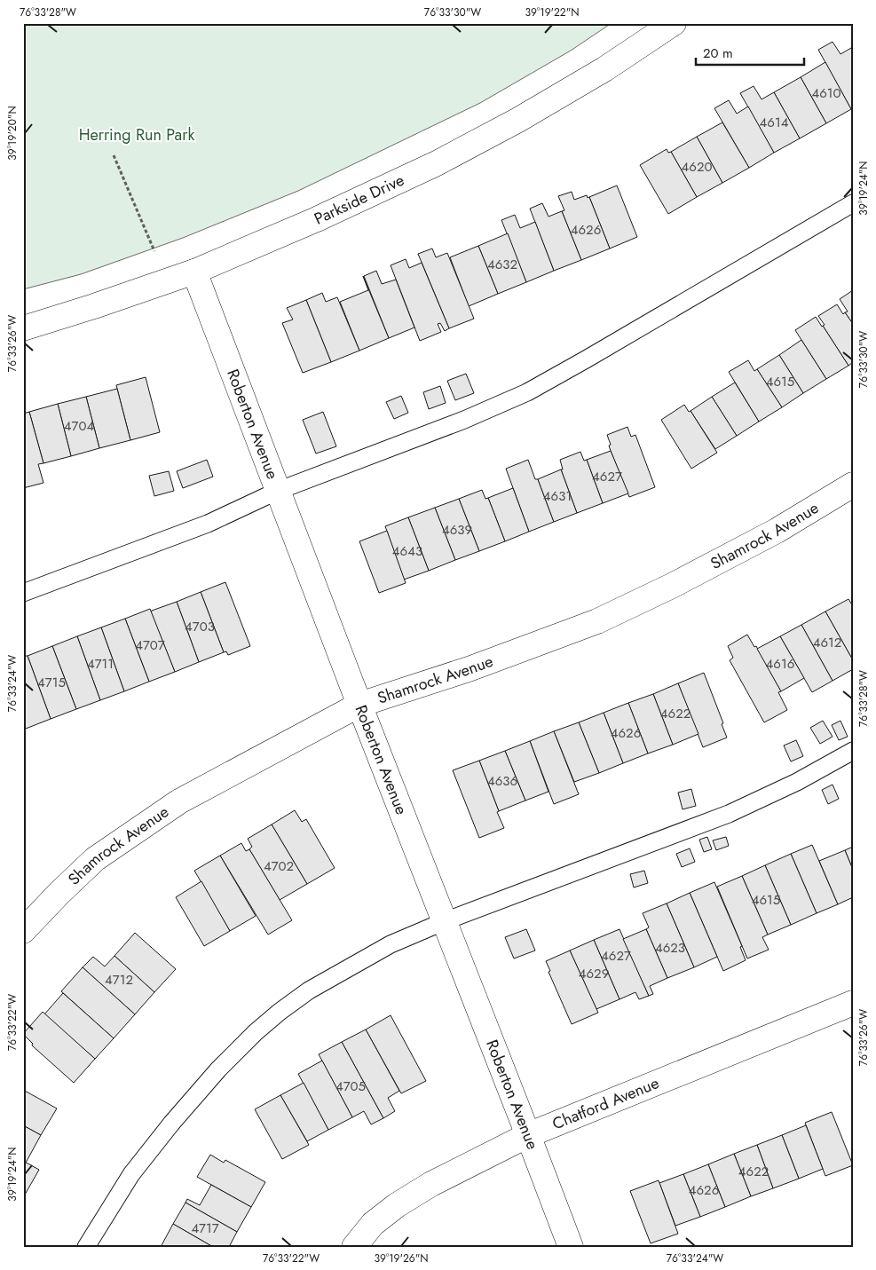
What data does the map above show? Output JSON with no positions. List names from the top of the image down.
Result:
{
  "streets": {
    "street": [
      "Parkside Drive",
      "Roberton Avenue",
      "Shamrock Avenue",
      "Chatford Avenue"
    ]
  },
  "crossings": [
    ["Parkside Drive", "Roberton Avenue"],
    ["Roberton Avenue", "Shamrock Avenue"],
    ["Roberton Avenue", "Chatford Avenue"]
  ],
  "parks": ["Herring Run Park"],
  "house_numbers": [
    "4610",
    "4614",
    "4620",
    "4626",
    "4632",
    "4615",
    "4704",
    "4627",
    "4631",
    "4639",
    "4643",
    "4703",
    "4612",
    "4707",
    "4711",
    "4616",
    "4715",
    "4622",
    "4626",
    "4636",
    "4702",
    "4615",
    "4623",
    "4627",
    "4629",
    "4712",
    "4705",
    "4622",
    "4626",
    "4717"
  ],
  "scale_bar": "20 m",
  "coordinates": [
    "76°33'28\"W",
    "76°33'30\"W",
    "39°19'22\"N",
    "39°19'20\"N",
    "39°19'24\"N",
    "76°33'26\"W",
    "76°33'24\"W",
    "76°33'22\"W",
    "39°19'26\"N"
  ]
}
